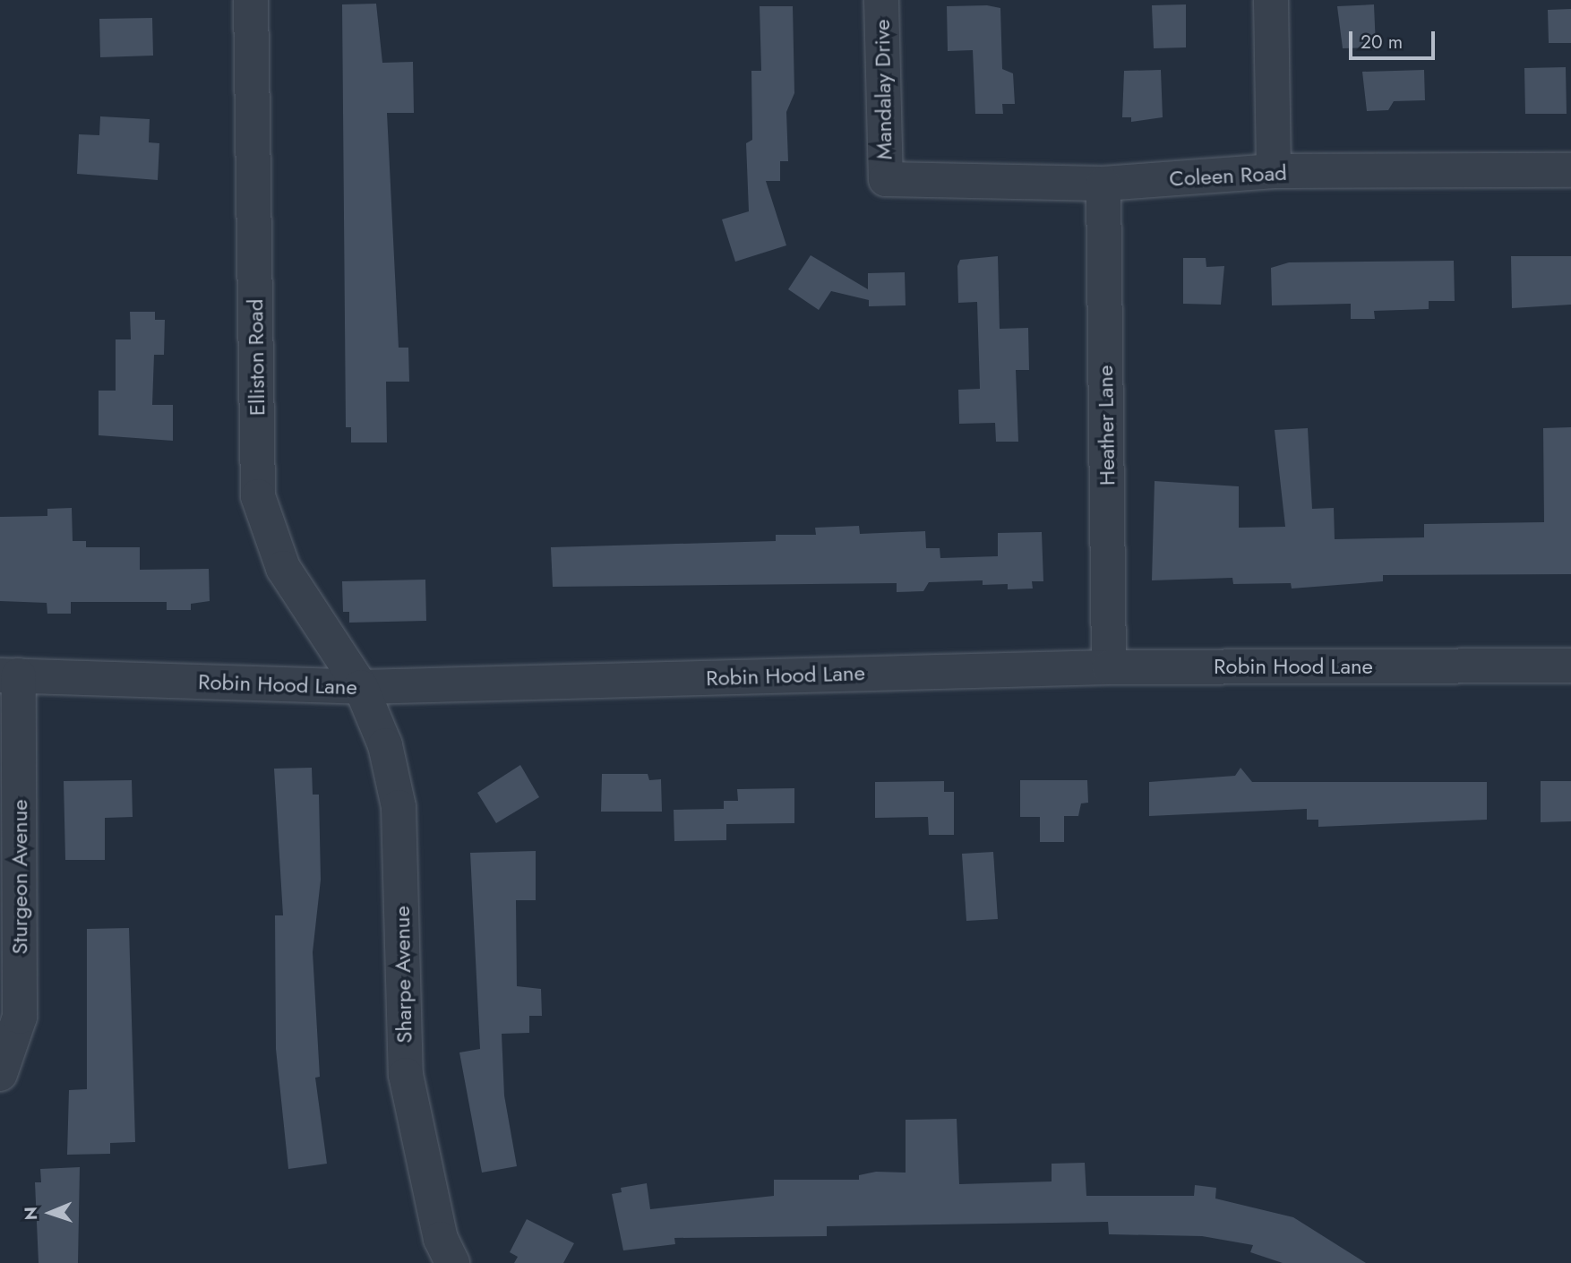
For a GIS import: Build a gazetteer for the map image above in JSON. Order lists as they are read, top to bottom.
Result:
{
  "streets": {
    "street": [
      "Mandalay Drive",
      "Coleen Road",
      "Elliston Road",
      "Heather Lane",
      "Robin Hood Lane",
      "Sturgeon Avenue",
      "Sharpe Avenue"
    ]
  },
  "crossings": [
    ["Mandalay Drive", "Coleen Road"],
    ["Coleen Road", "Heather Lane"],
    ["Elliston Road", "Robin Hood Lane"],
    ["Elliston Road", "Sharpe Avenue"],
    ["Heather Lane", "Robin Hood Lane"],
    ["Robin Hood Lane", "Sturgeon Avenue"],
    ["Robin Hood Lane", "Sharpe Avenue"]
  ],
  "scale_bar": "20 m",
  "north": "left"
}
